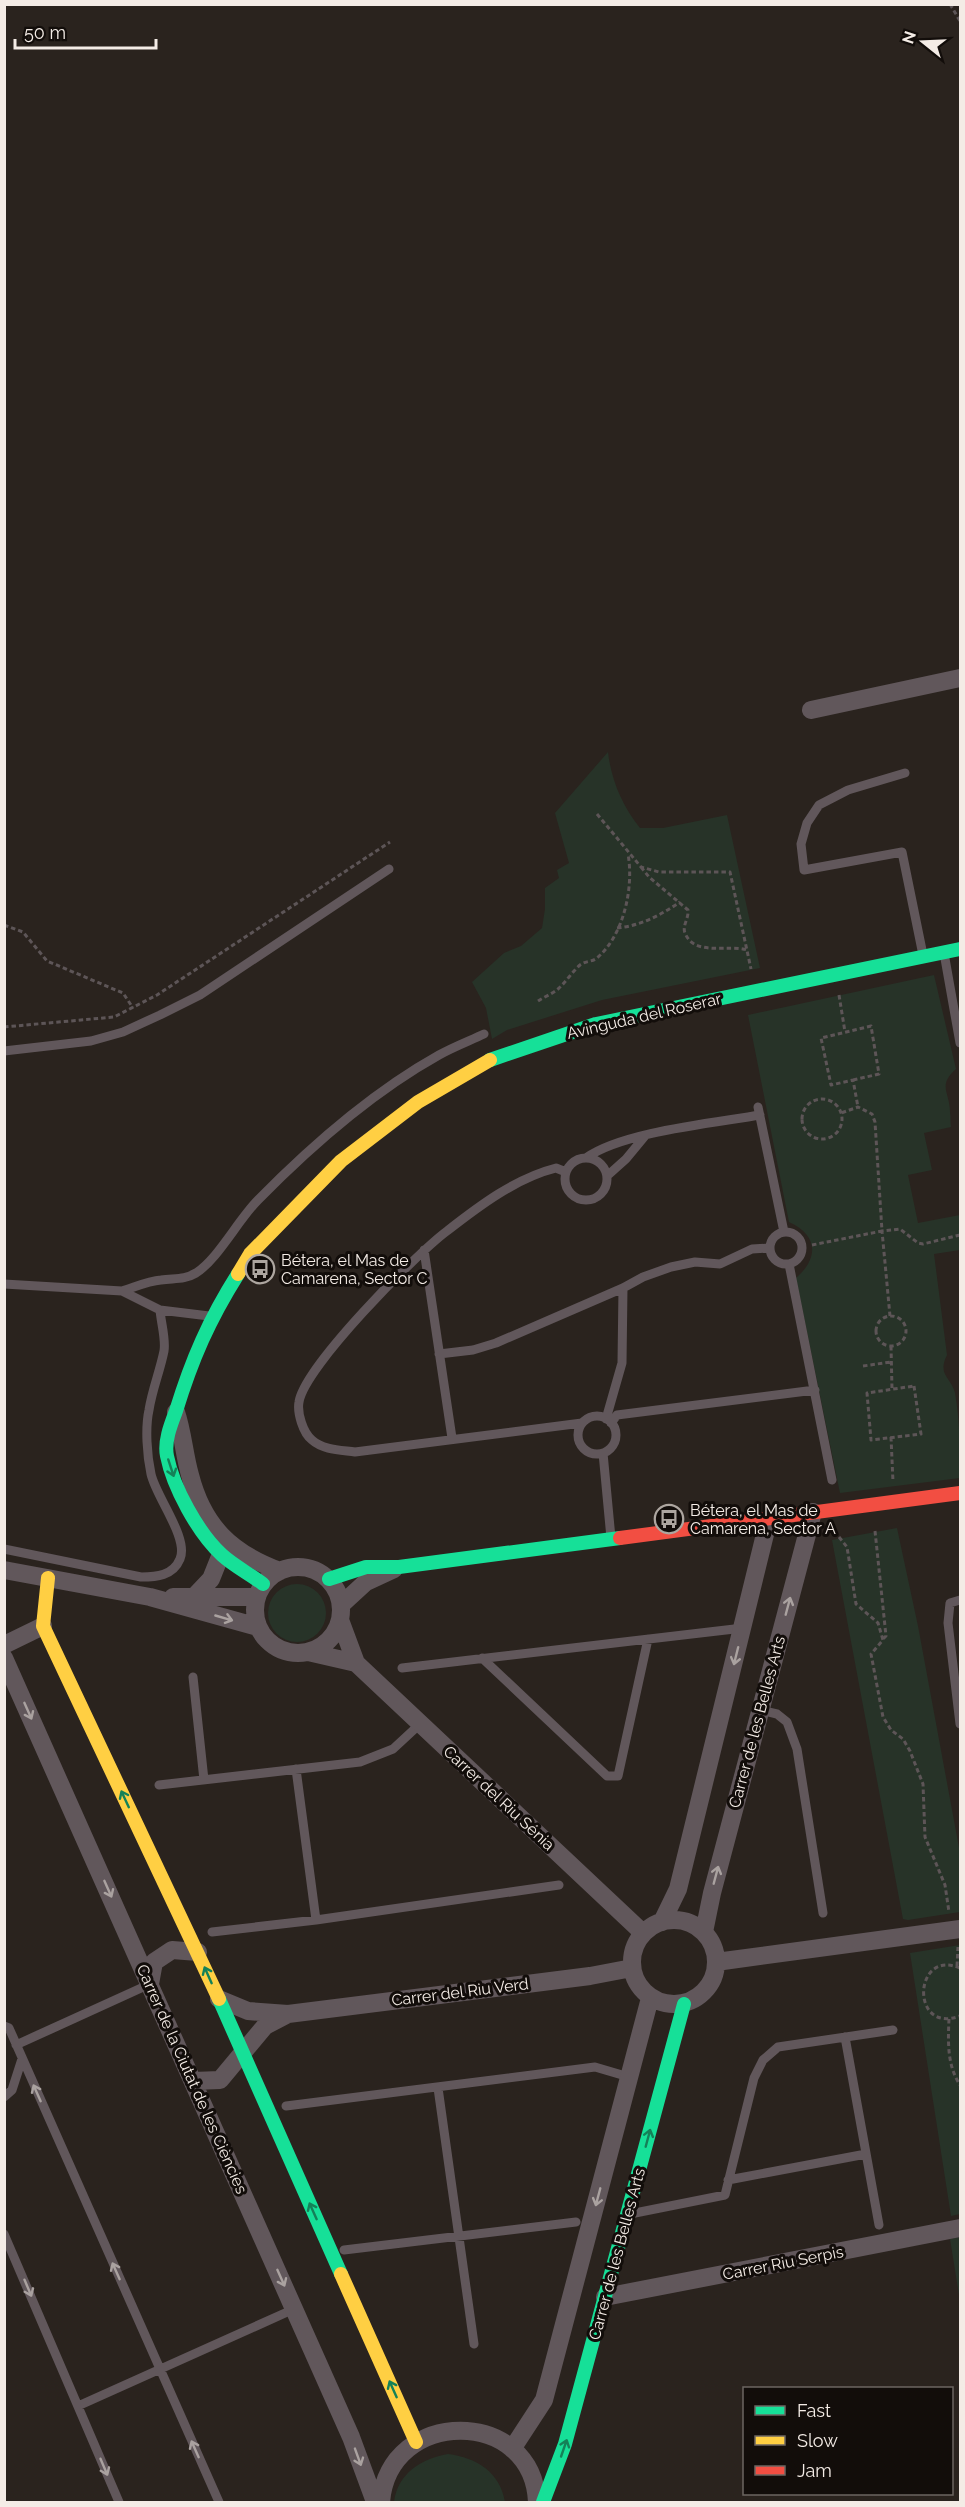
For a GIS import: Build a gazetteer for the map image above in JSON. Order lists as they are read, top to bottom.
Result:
{
  "streets": {
    "street": [
      "Avinguda del Roserar",
      "Carrer de les Belles Arts",
      "Carrer del Riu Sénia",
      "Carrer del Riu Verd",
      "Carrer de la Ciutat de les Ciències",
      "Carrer Riu Serpis"
    ]
  },
  "crossings": [
    ["Avinguda del Roserar", "Carrer del Riu Sénia"],
    ["Carrer de les Belles Arts", "Carrer del Riu Sénia"],
    ["Carrer de les Belles Arts", "Carrer del Riu Verd"],
    ["Carrer de les Belles Arts", "Carrer Riu Serpis"],
    ["Carrer del Riu Sénia", "Carrer del Riu Verd"],
    ["Carrer del Riu Verd", "Carrer de la Ciutat de les Ciències"]
  ],
  "places": {
    "bus stop": ["Bétera, el Mas de Camarena, Sector C", "Bétera, el Mas de Camarena, Sector A"]
  },
  "legend": ["Fast", "Slow", "Jam"],
  "scale_bar": "50 m",
  "north": "left"
}
